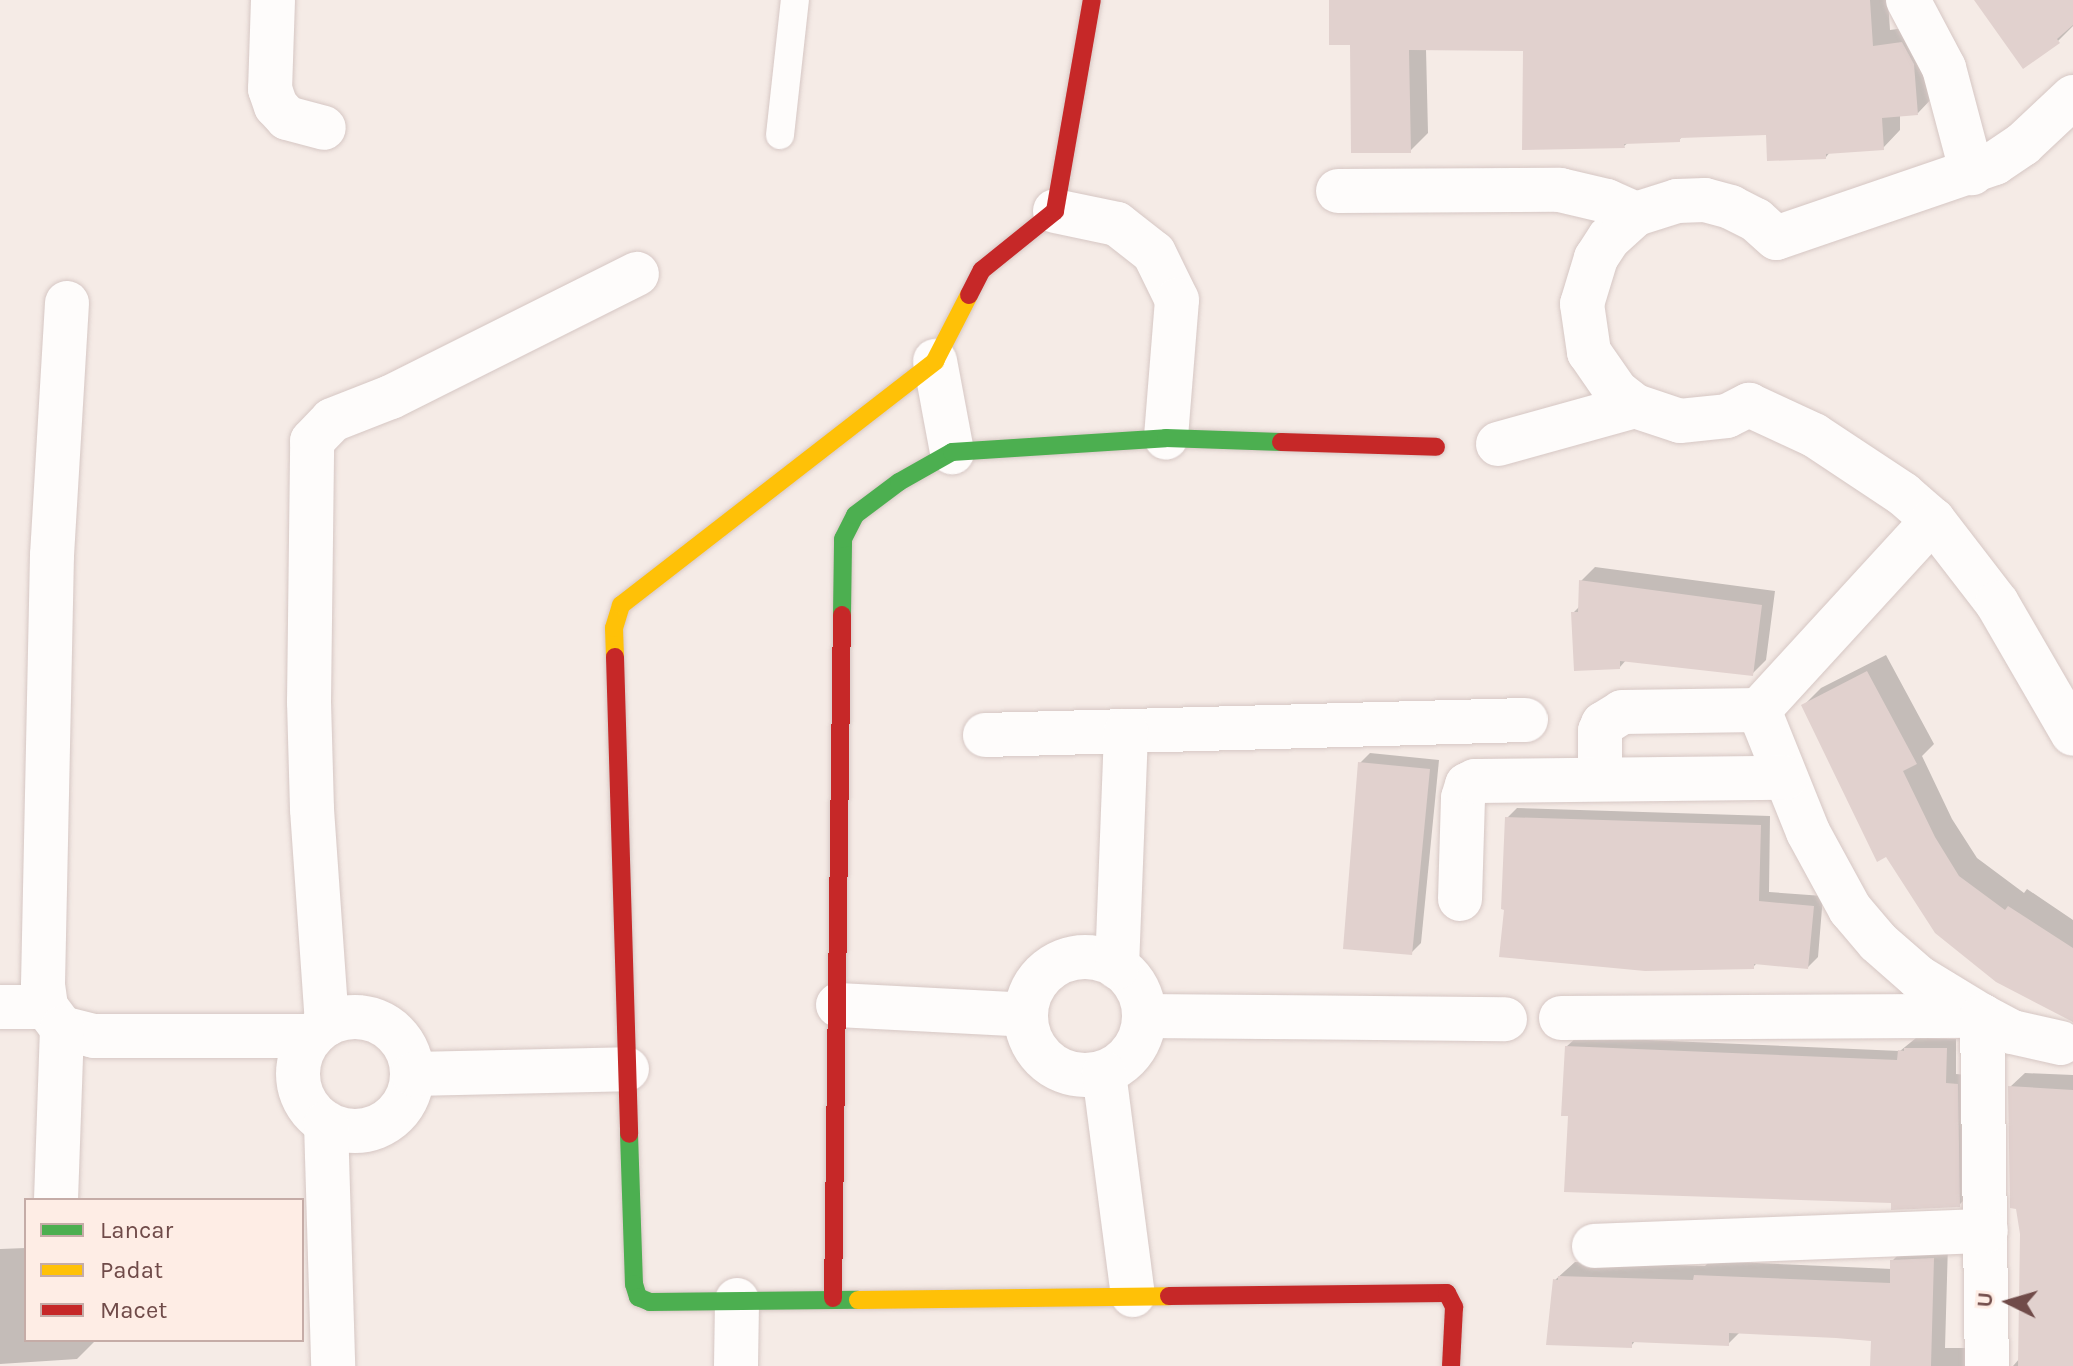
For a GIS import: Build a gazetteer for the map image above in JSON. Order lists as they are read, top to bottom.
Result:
{
  "legend": ["Lancar", "Padat", "Macet"],
  "north": "left"
}
